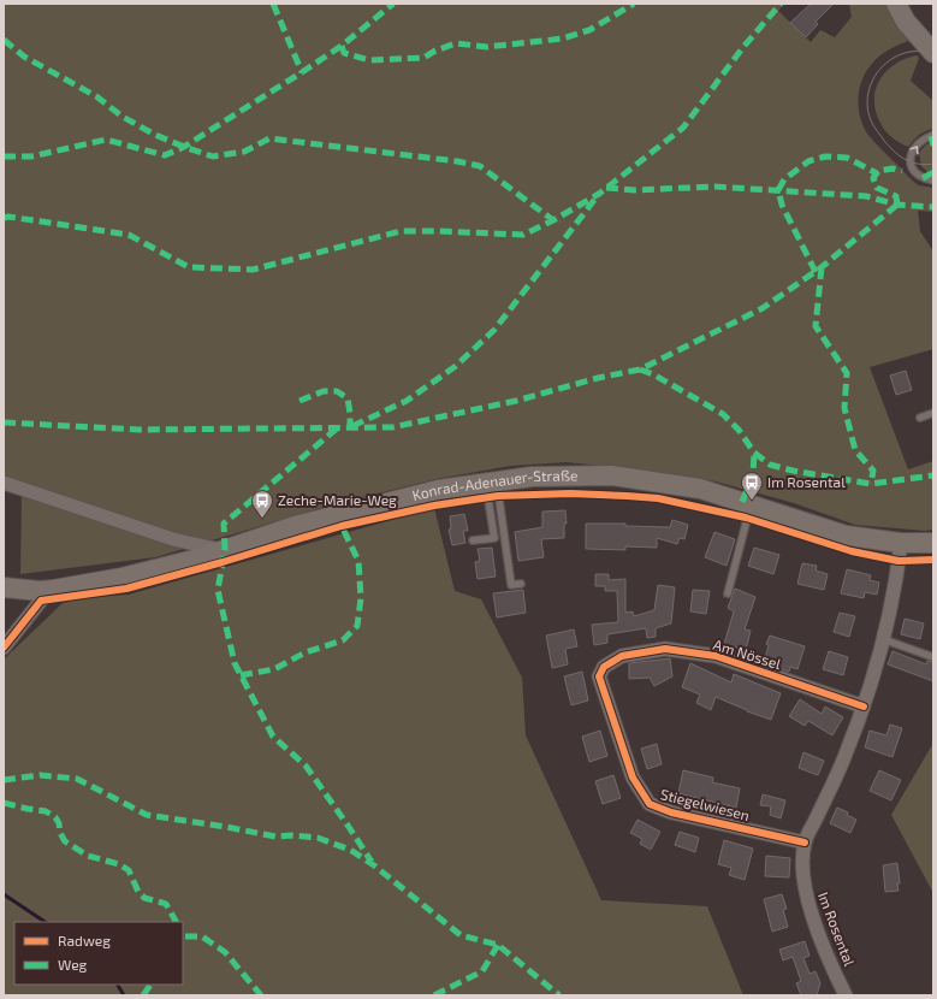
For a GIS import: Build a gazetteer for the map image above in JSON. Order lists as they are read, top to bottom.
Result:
{
  "streets": {
    "main road": ["Konrad-Adenauer-Straße"],
    "street": ["Am Nössel", "Stiegelwiesen", "Im Rosental"]
  },
  "crossings": [
    ["Konrad-Adenauer-Straße", "Im Rosental"],
    ["Am Nössel", "Stiegelwiesen"],
    ["Am Nössel", "Im Rosental"],
    ["Stiegelwiesen", "Im Rosental"]
  ],
  "places": {
    "bus stop": ["Im Rosental", "Zeche-Marie-Weg"]
  },
  "legend": ["Radweg", "Weg"]
}
